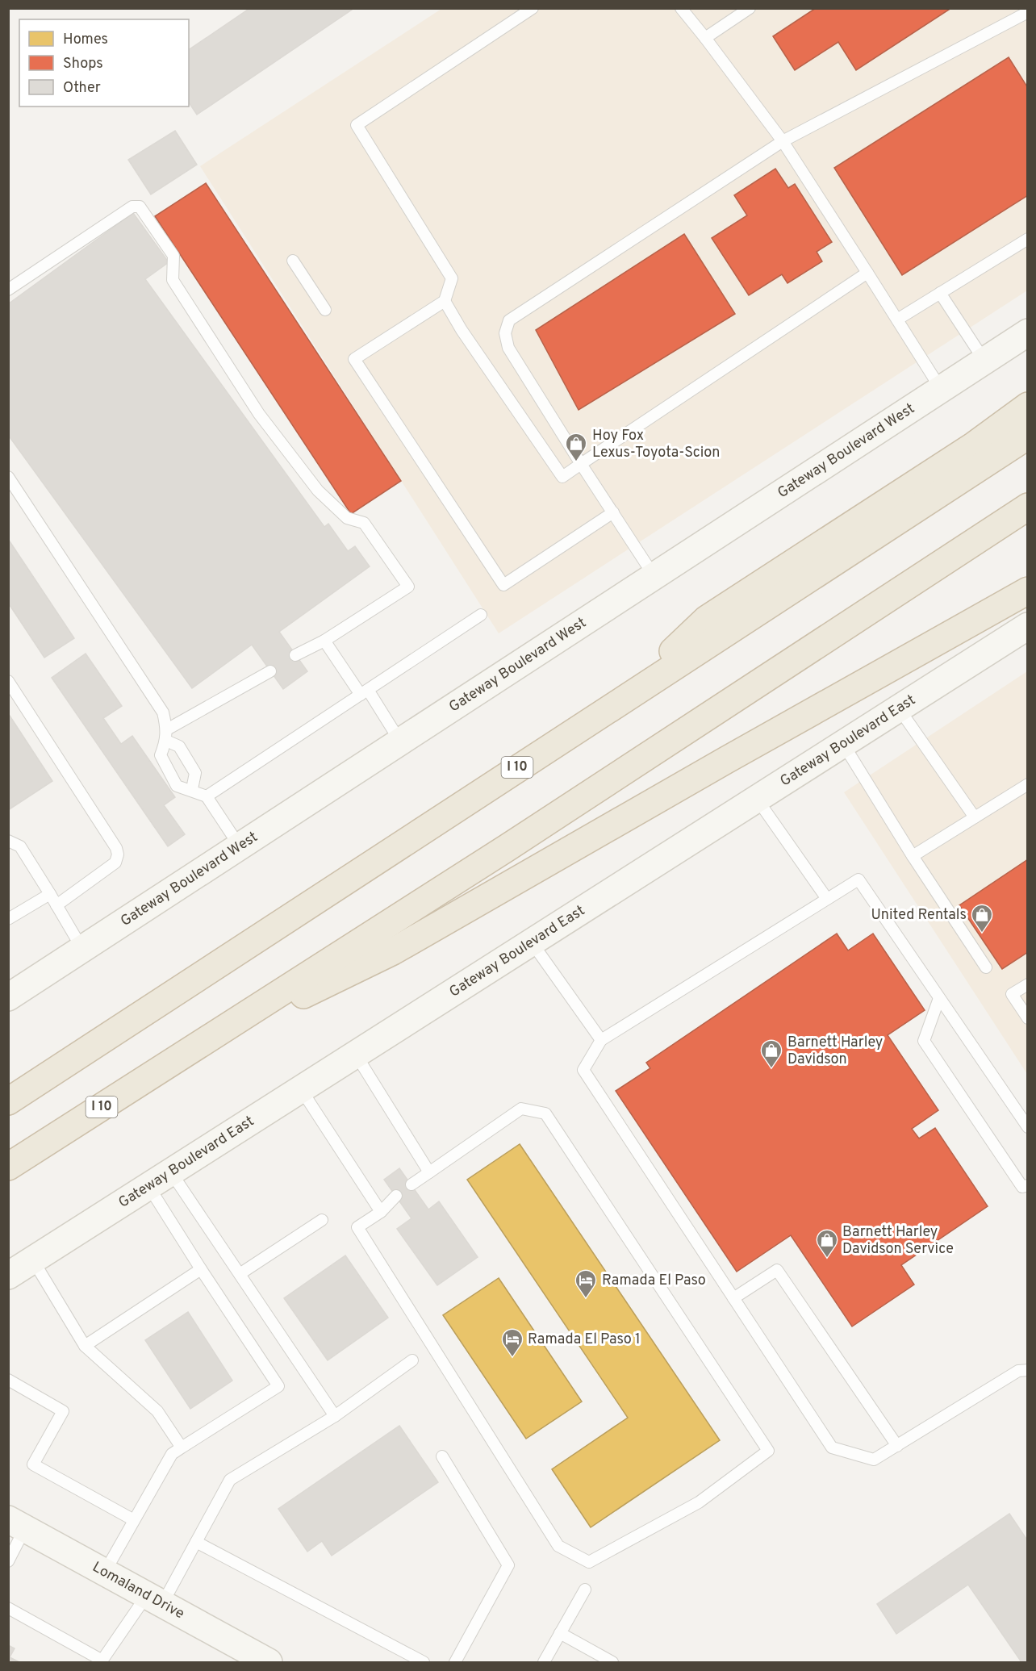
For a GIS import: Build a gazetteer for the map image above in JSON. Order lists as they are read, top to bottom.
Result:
{
  "streets": {
    "highway": ["I 10"],
    "main road": ["Gateway Boulevard West", "Gateway Boulevard East", "Lomaland Drive"]
  },
  "places": {
    "shop": [
      "Hoy Fox Lexus-Toyota-Scion",
      "United Rentals",
      "Barnett Harley Davidson",
      "Barnett Harley Davidson Service"
    ],
    "hotel": ["Ramada El Paso", "Ramada El Paso 1"]
  },
  "legend": ["Homes", "Shops", "Other"]
}
